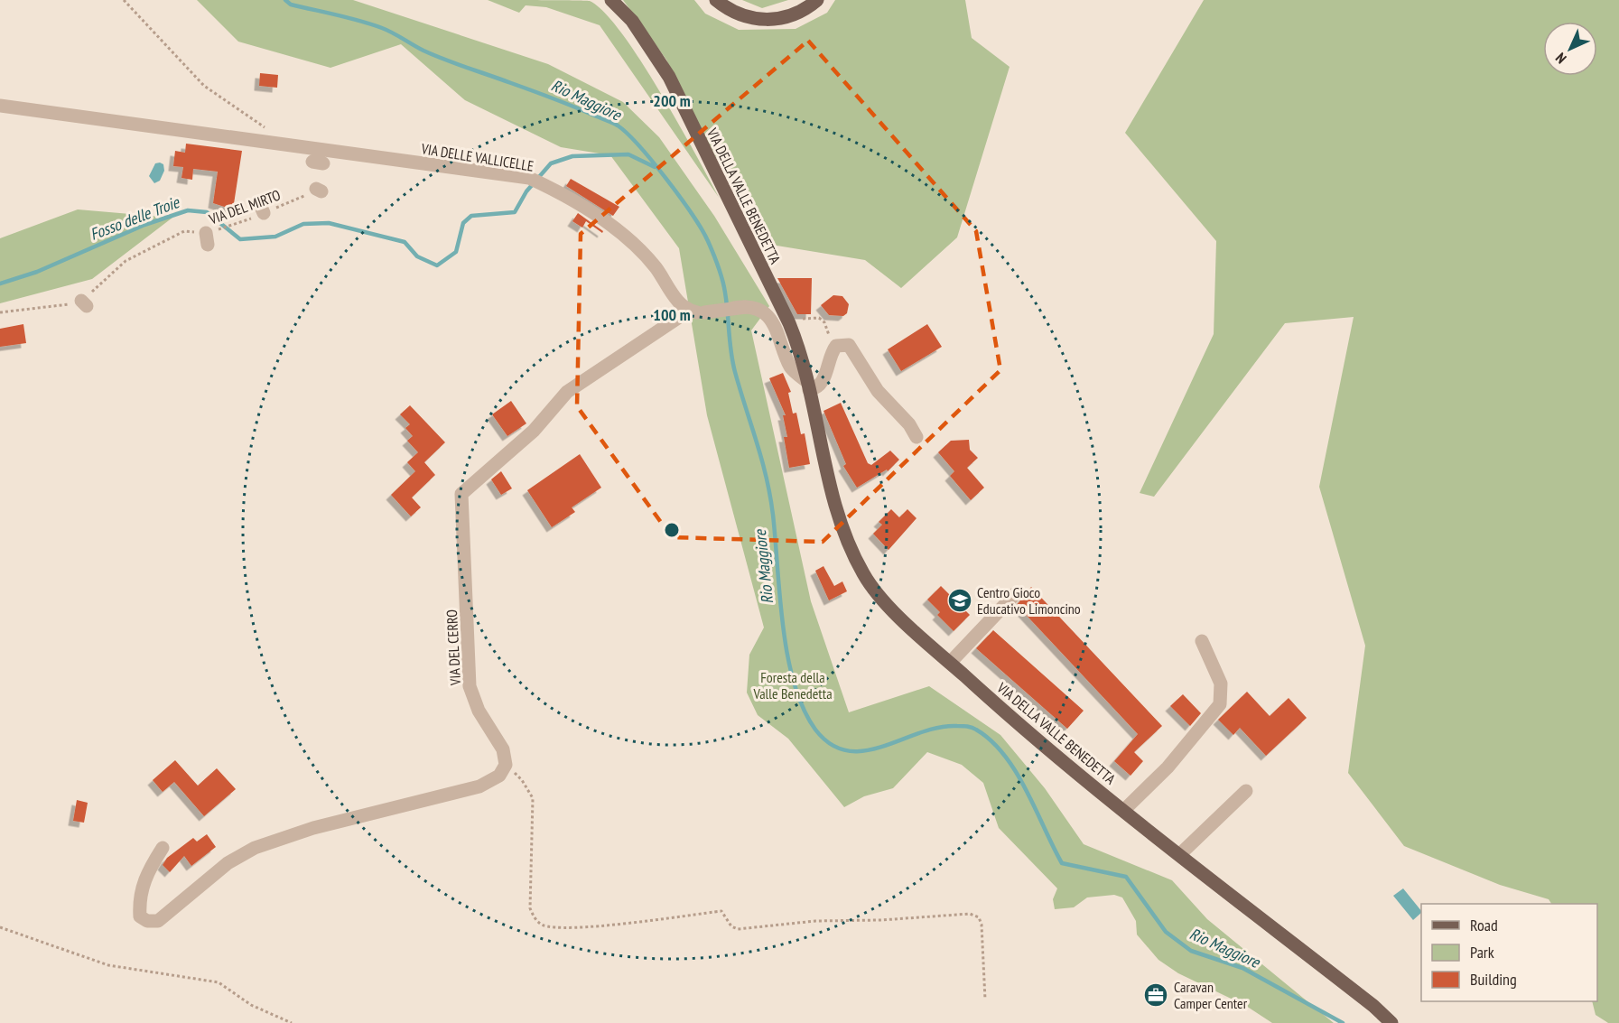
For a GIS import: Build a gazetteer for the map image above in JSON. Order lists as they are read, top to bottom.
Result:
{
  "streets": {
    "main road": ["VIA DELLA VALLE BENEDETTA"],
    "street": ["VIA DELLE VALLICELLE", "VIA DEL CERRO"],
    "path": ["VIA DEL MIRTO"]
  },
  "crossings": [
    ["VIA DELLE VALLICELLE", "VIA DEL CERRO"]
  ],
  "water": ["Rio Maggiore", "Fosso delle Troie"],
  "parks": ["Foresta della Valle Benedetta"],
  "places": {
    "school or university": ["Centro Gioco Educativo Limoncino"],
    "office": ["Caravan Camper Center"]
  },
  "legend": ["Road", "Park", "Building"],
  "north": "bottom left",
  "rings": ["200 m", "100 m"]
}
